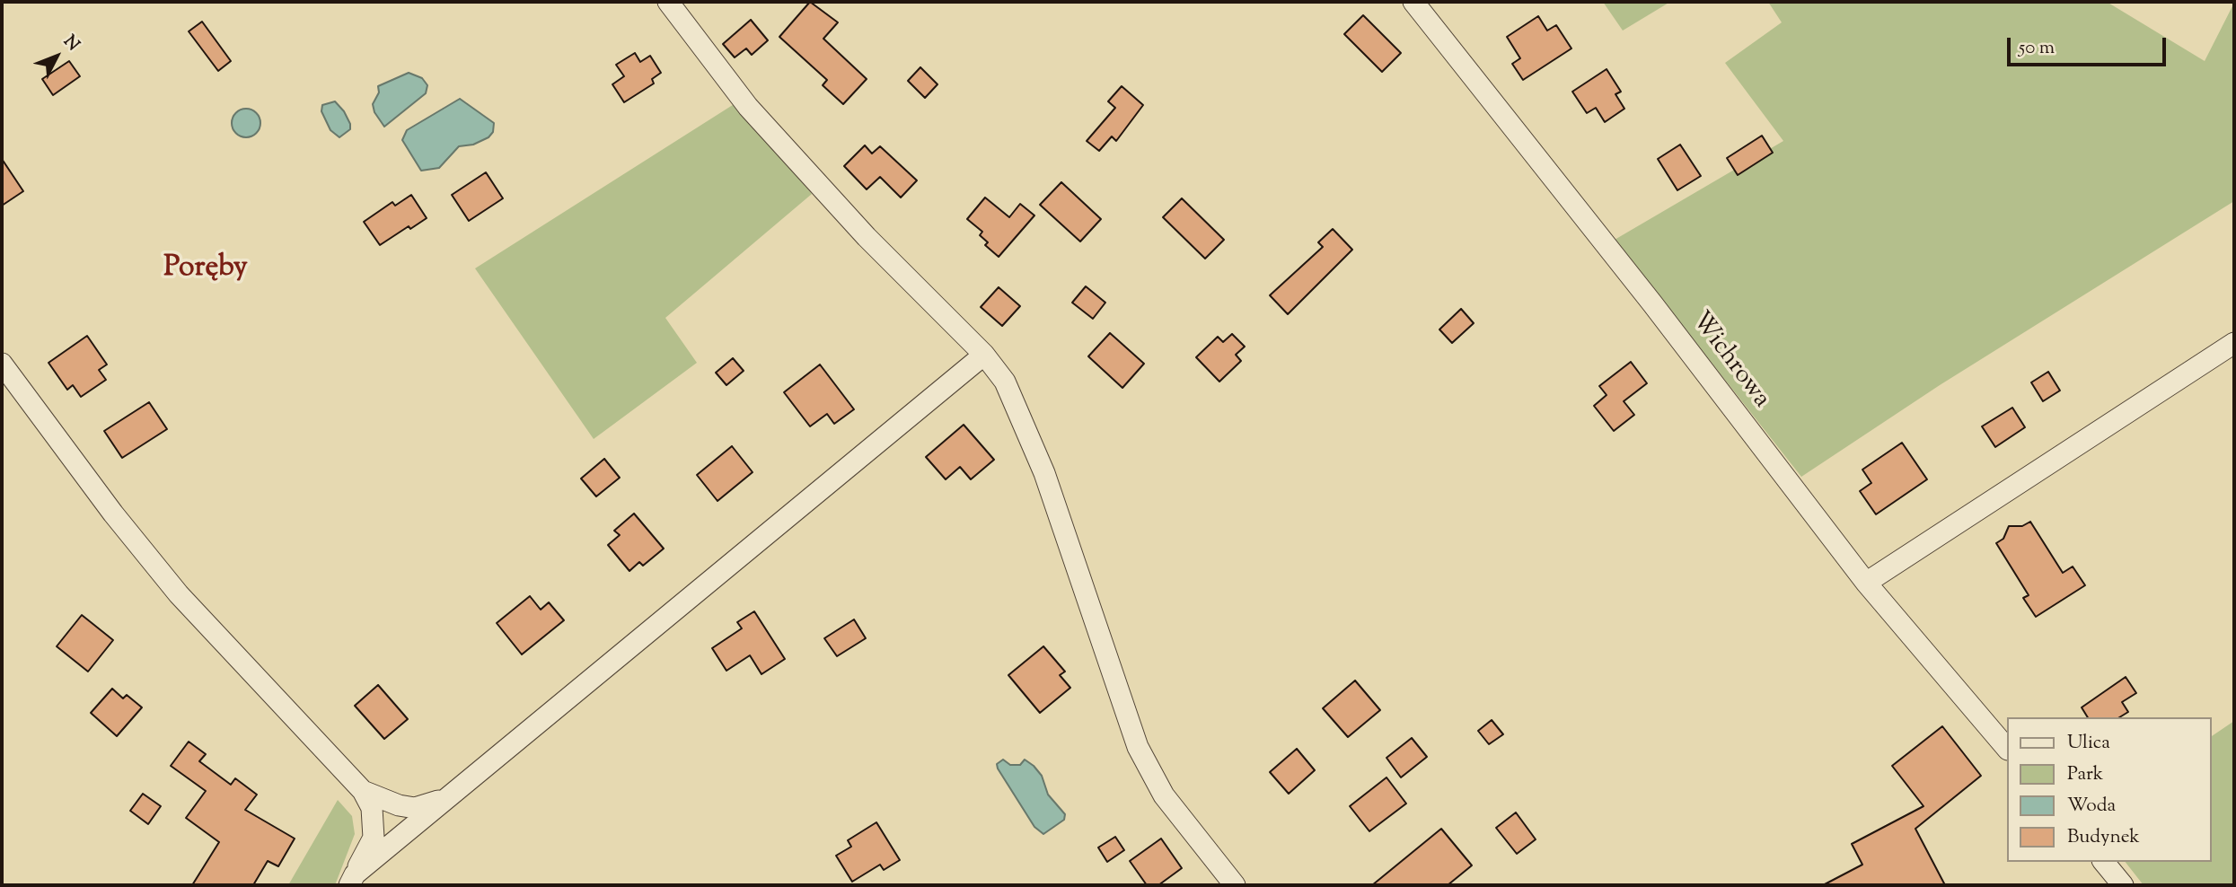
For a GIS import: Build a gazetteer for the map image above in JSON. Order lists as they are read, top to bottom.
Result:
{
  "streets": {
    "street": ["Wichrowa"]
  },
  "districts": ["Poręby"],
  "legend": [
    "Ulica",
    "Park",
    "Woda",
    "Budynek"
  ],
  "scale_bar": "50 m",
  "north": "top right"
}
